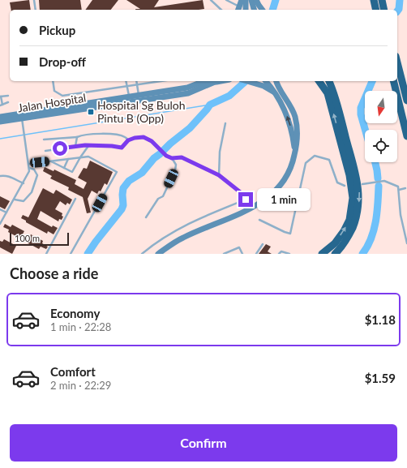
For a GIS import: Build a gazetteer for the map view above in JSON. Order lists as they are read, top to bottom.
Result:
{
  "streets": {
    "main road": ["Jalan Hospital"]
  },
  "places": {
    "transit": ["Hospital Sg Buloh Pintu B (Opp)"]
  },
  "scale_bar": "100 m",
  "north": "bottom",
  "page": {
    "banner": ["Pickup", "Drop-off"],
    "bubble": "1 min",
    "scale": "100 m",
    "heading": "Choose a ride",
    "list": [
      {
        "name": "Economy",
        "note": "1 min · 22:28",
        "value": "$1.18"
      },
      {
        "name": "Comfort",
        "note": "2 min · 22:29",
        "value": "$1.59"
      }
    ],
    "buttons": "Confirm"
  }
}
